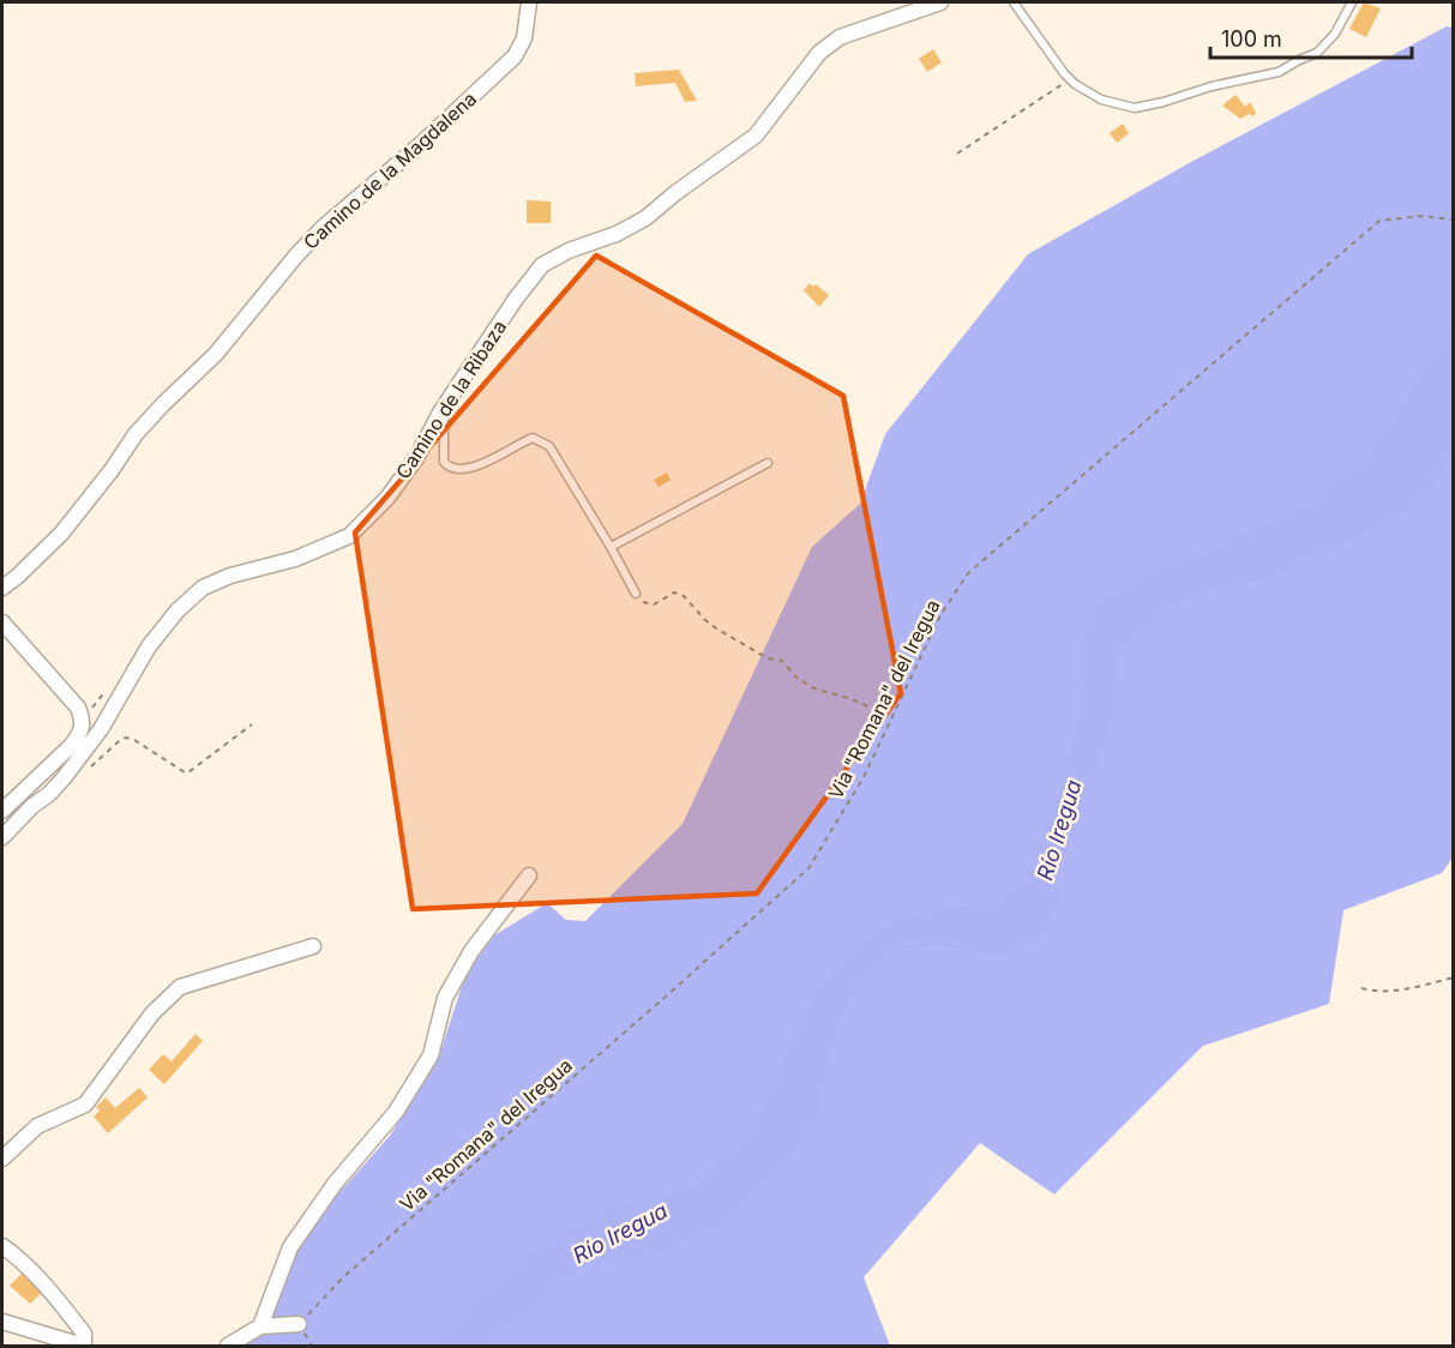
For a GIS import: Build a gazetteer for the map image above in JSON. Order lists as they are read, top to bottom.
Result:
{
  "streets": {
    "street": ["Camino de la Magdalena", "Camino de la Ribaza"],
    "path": ["Via \"Romana\" del Iregua"]
  },
  "water": ["Río Iregua"],
  "scale_bar": "100 m"
}
